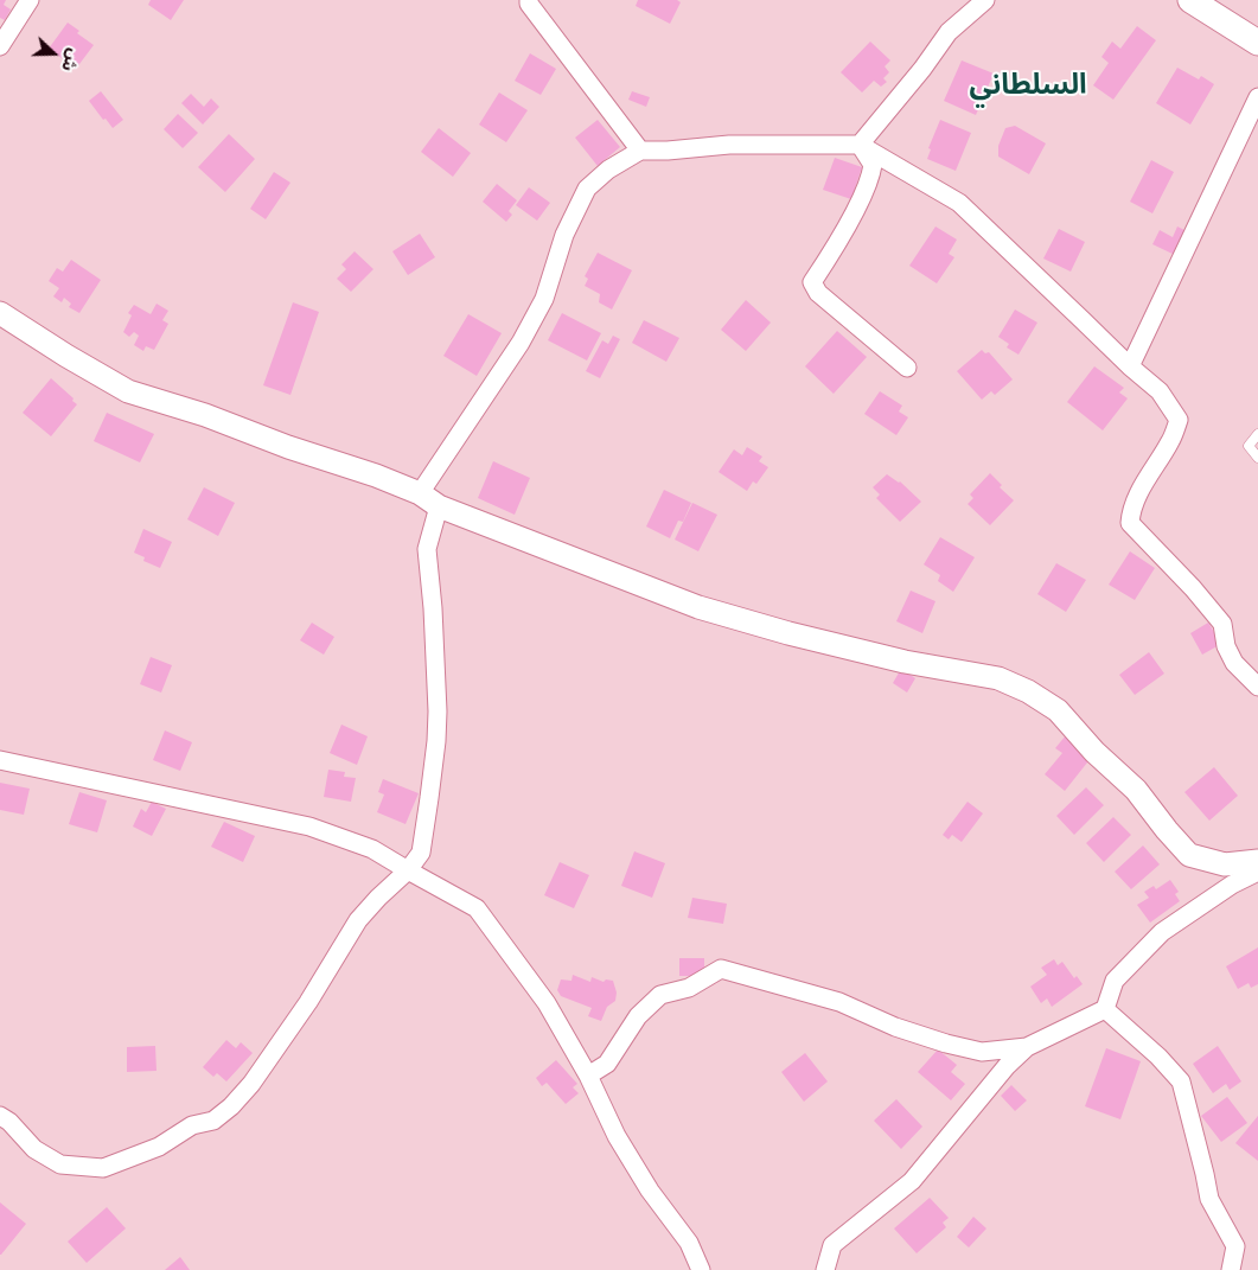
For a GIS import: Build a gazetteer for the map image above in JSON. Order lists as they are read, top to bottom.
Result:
{
  "districts": ["السلطاني"],
  "north": "right"
}
